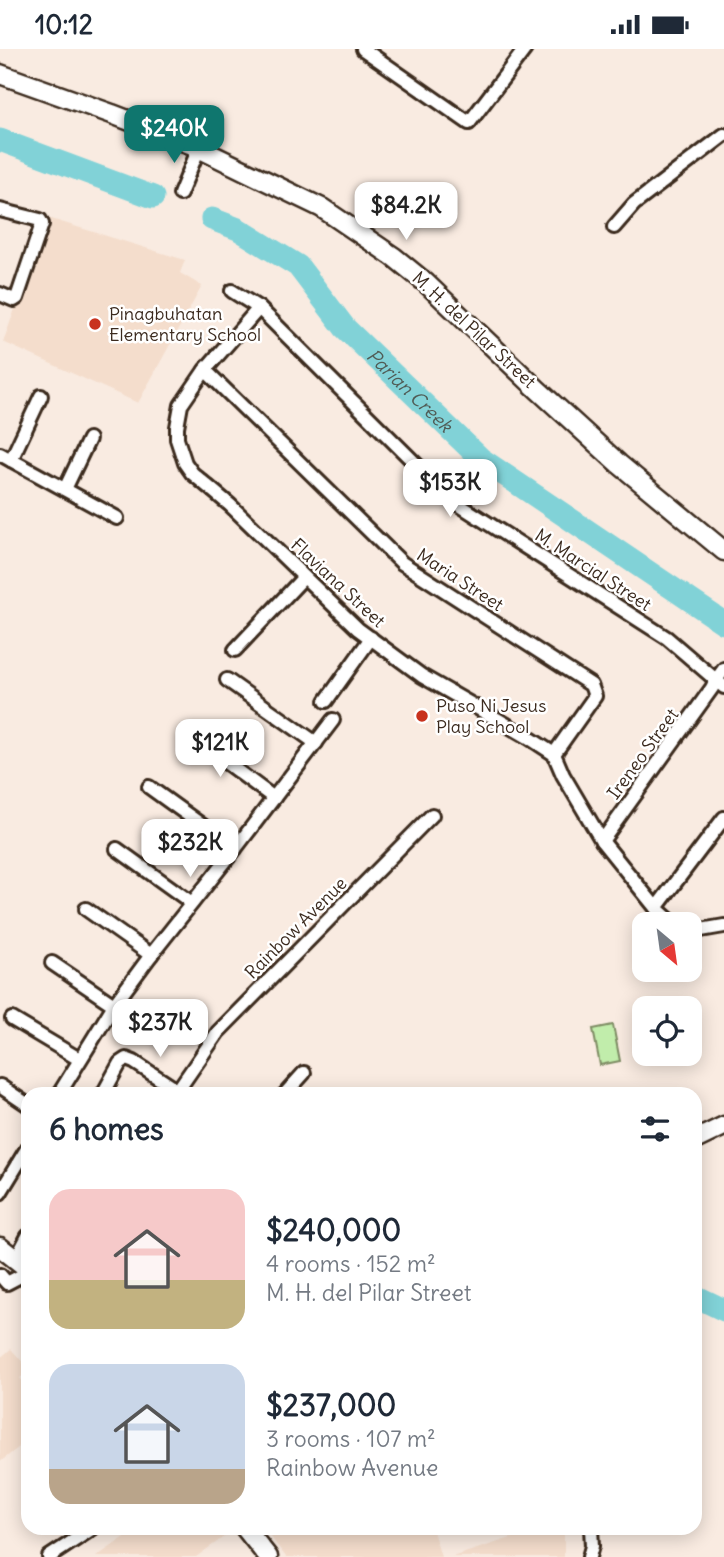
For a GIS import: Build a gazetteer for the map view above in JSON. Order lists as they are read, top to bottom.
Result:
{
  "streets": {
    "street": [
      "M. H. del Pilar Street",
      "M. Marcial Street",
      "Maria Street",
      "Flaviana Street",
      "Ireneo Street",
      "Rainbow Avenue"
    ]
  },
  "crossings": [
    ["M. Marcial Street", "Flaviana Street"],
    ["M. Marcial Street", "Ireneo Street"],
    ["Maria Street", "Flaviana Street"]
  ],
  "water": ["Parian Creek"],
  "places": ["Pinagbuhatan Elementary School", "Puso Ni Jesus Play School"],
  "north": "bottom right",
  "page": {
    "status": "10:12",
    "price": [
      "$240K",
      "$84.2K",
      "$153K",
      "$121K",
      "$232K",
      "$237K"
    ],
    "heading": "6 homes",
    "list": [
      {
        "name": "$240,000",
        "note": "4 rooms · 152 m² · M. H. del Pilar Street"
      },
      {
        "name": "$237,000",
        "note": "3 rooms · 107 m² · Rainbow Avenue"
      }
    ]
  }
}
